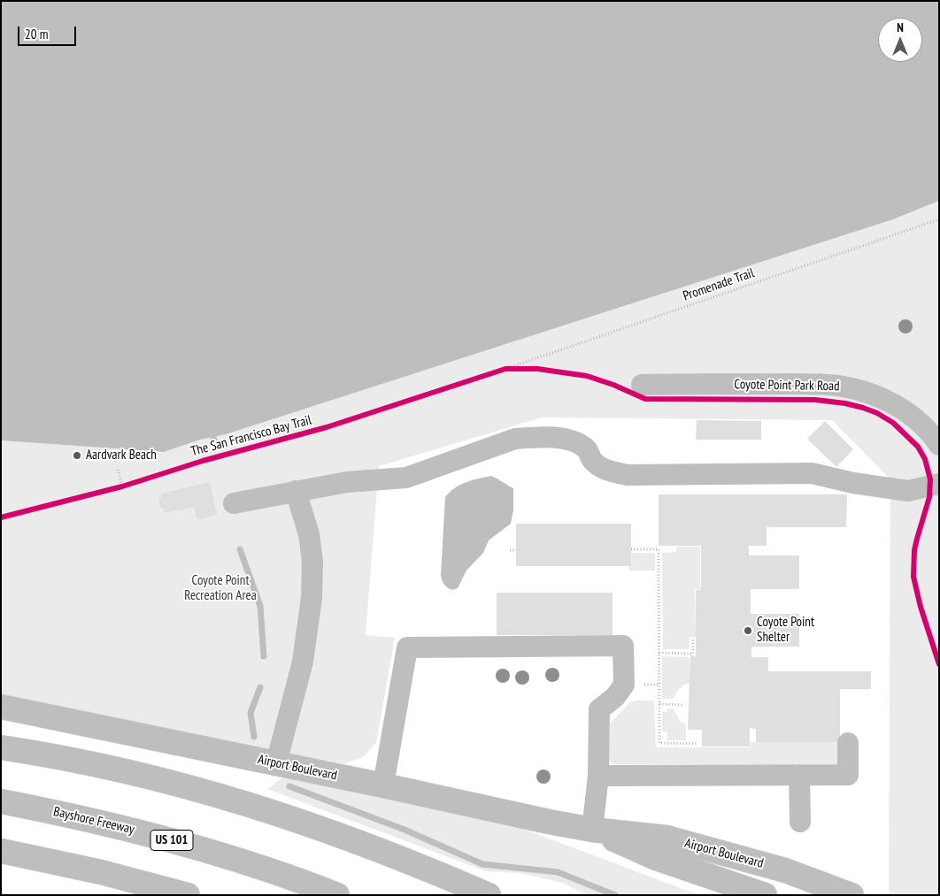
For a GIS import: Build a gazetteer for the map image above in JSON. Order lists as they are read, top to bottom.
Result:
{
  "streets": {
    "main road": ["Airport Boulevard", "Bayshore Freeway", "US 101"],
    "lane": ["Coyote Point Park Road"],
    "path": ["Promenade Trail"],
    "cycle path": ["The San Francisco Bay Trail"]
  },
  "parks": ["Coyote Point Recreation Area"],
  "places": ["Aardvark Beach", "Coyote Point Shelter"],
  "scale_bar": "20 m",
  "north": "top"
}
